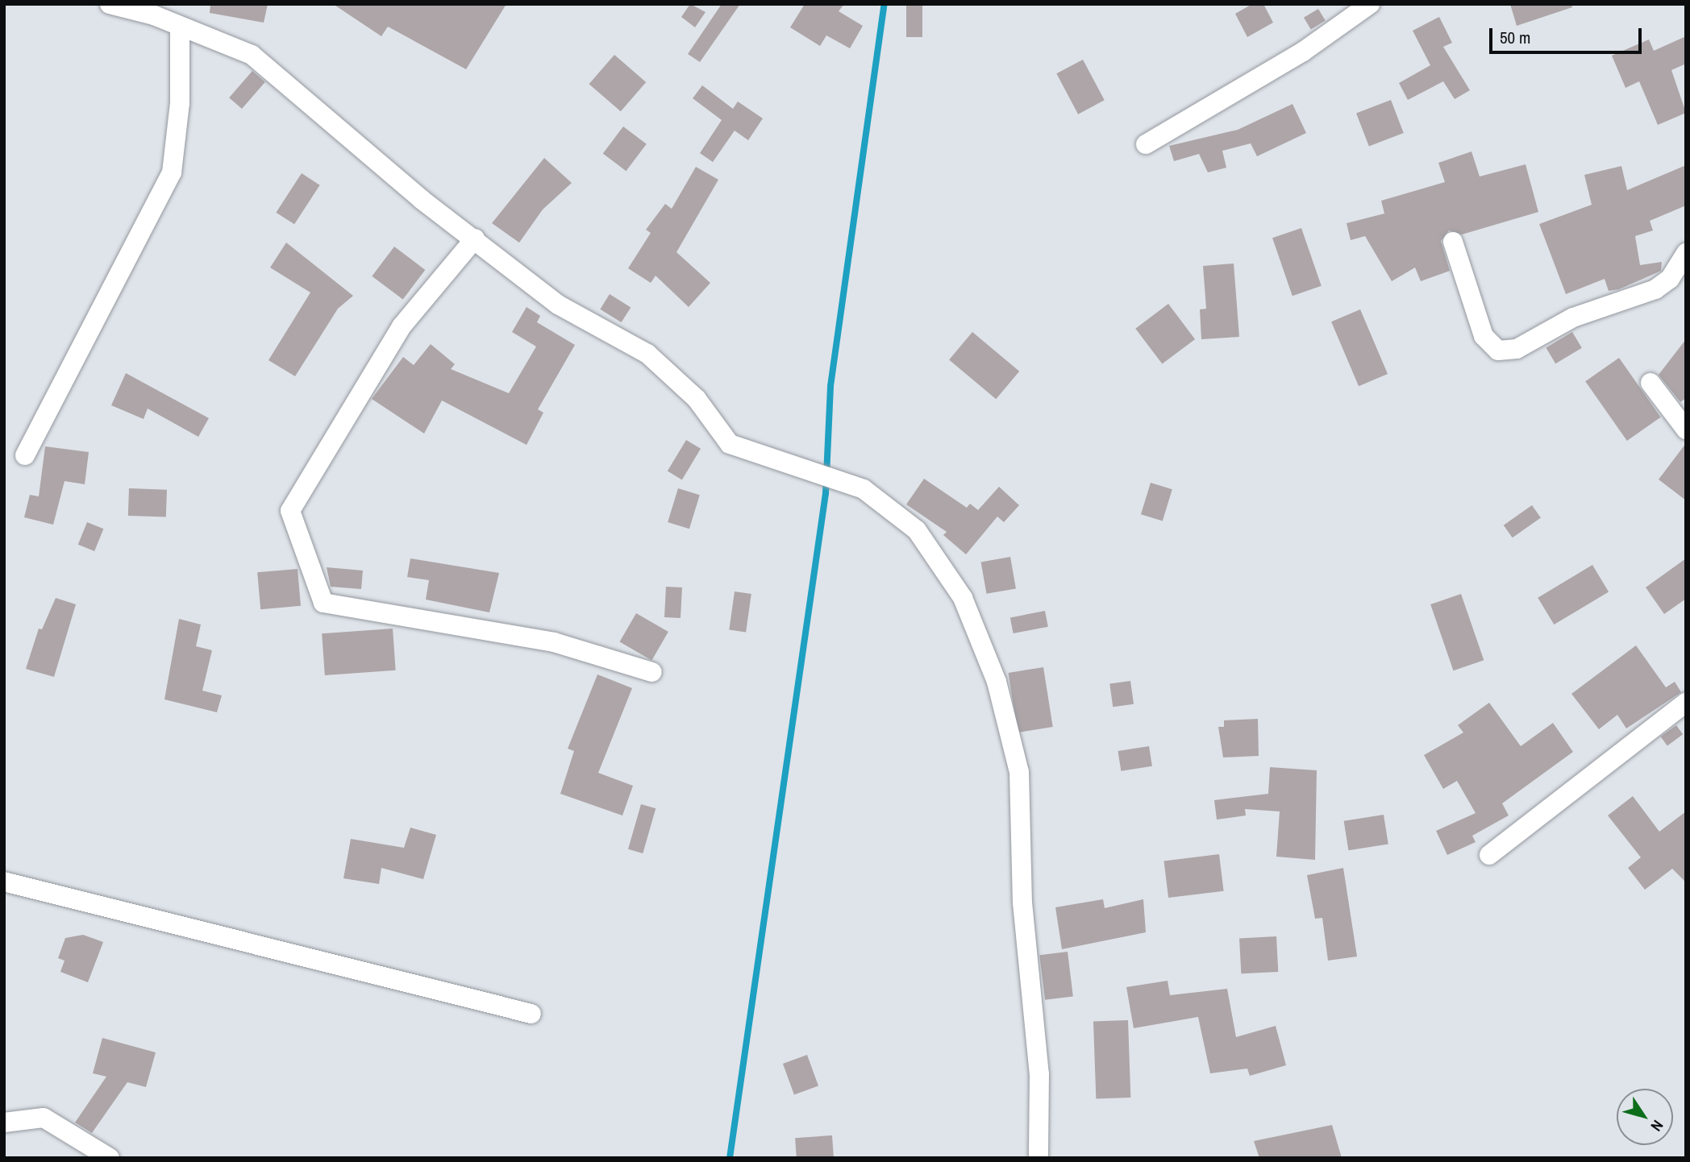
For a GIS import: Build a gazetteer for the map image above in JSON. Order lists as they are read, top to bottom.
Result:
{
  "scale_bar": "50 m",
  "north": "bottom right"
}
